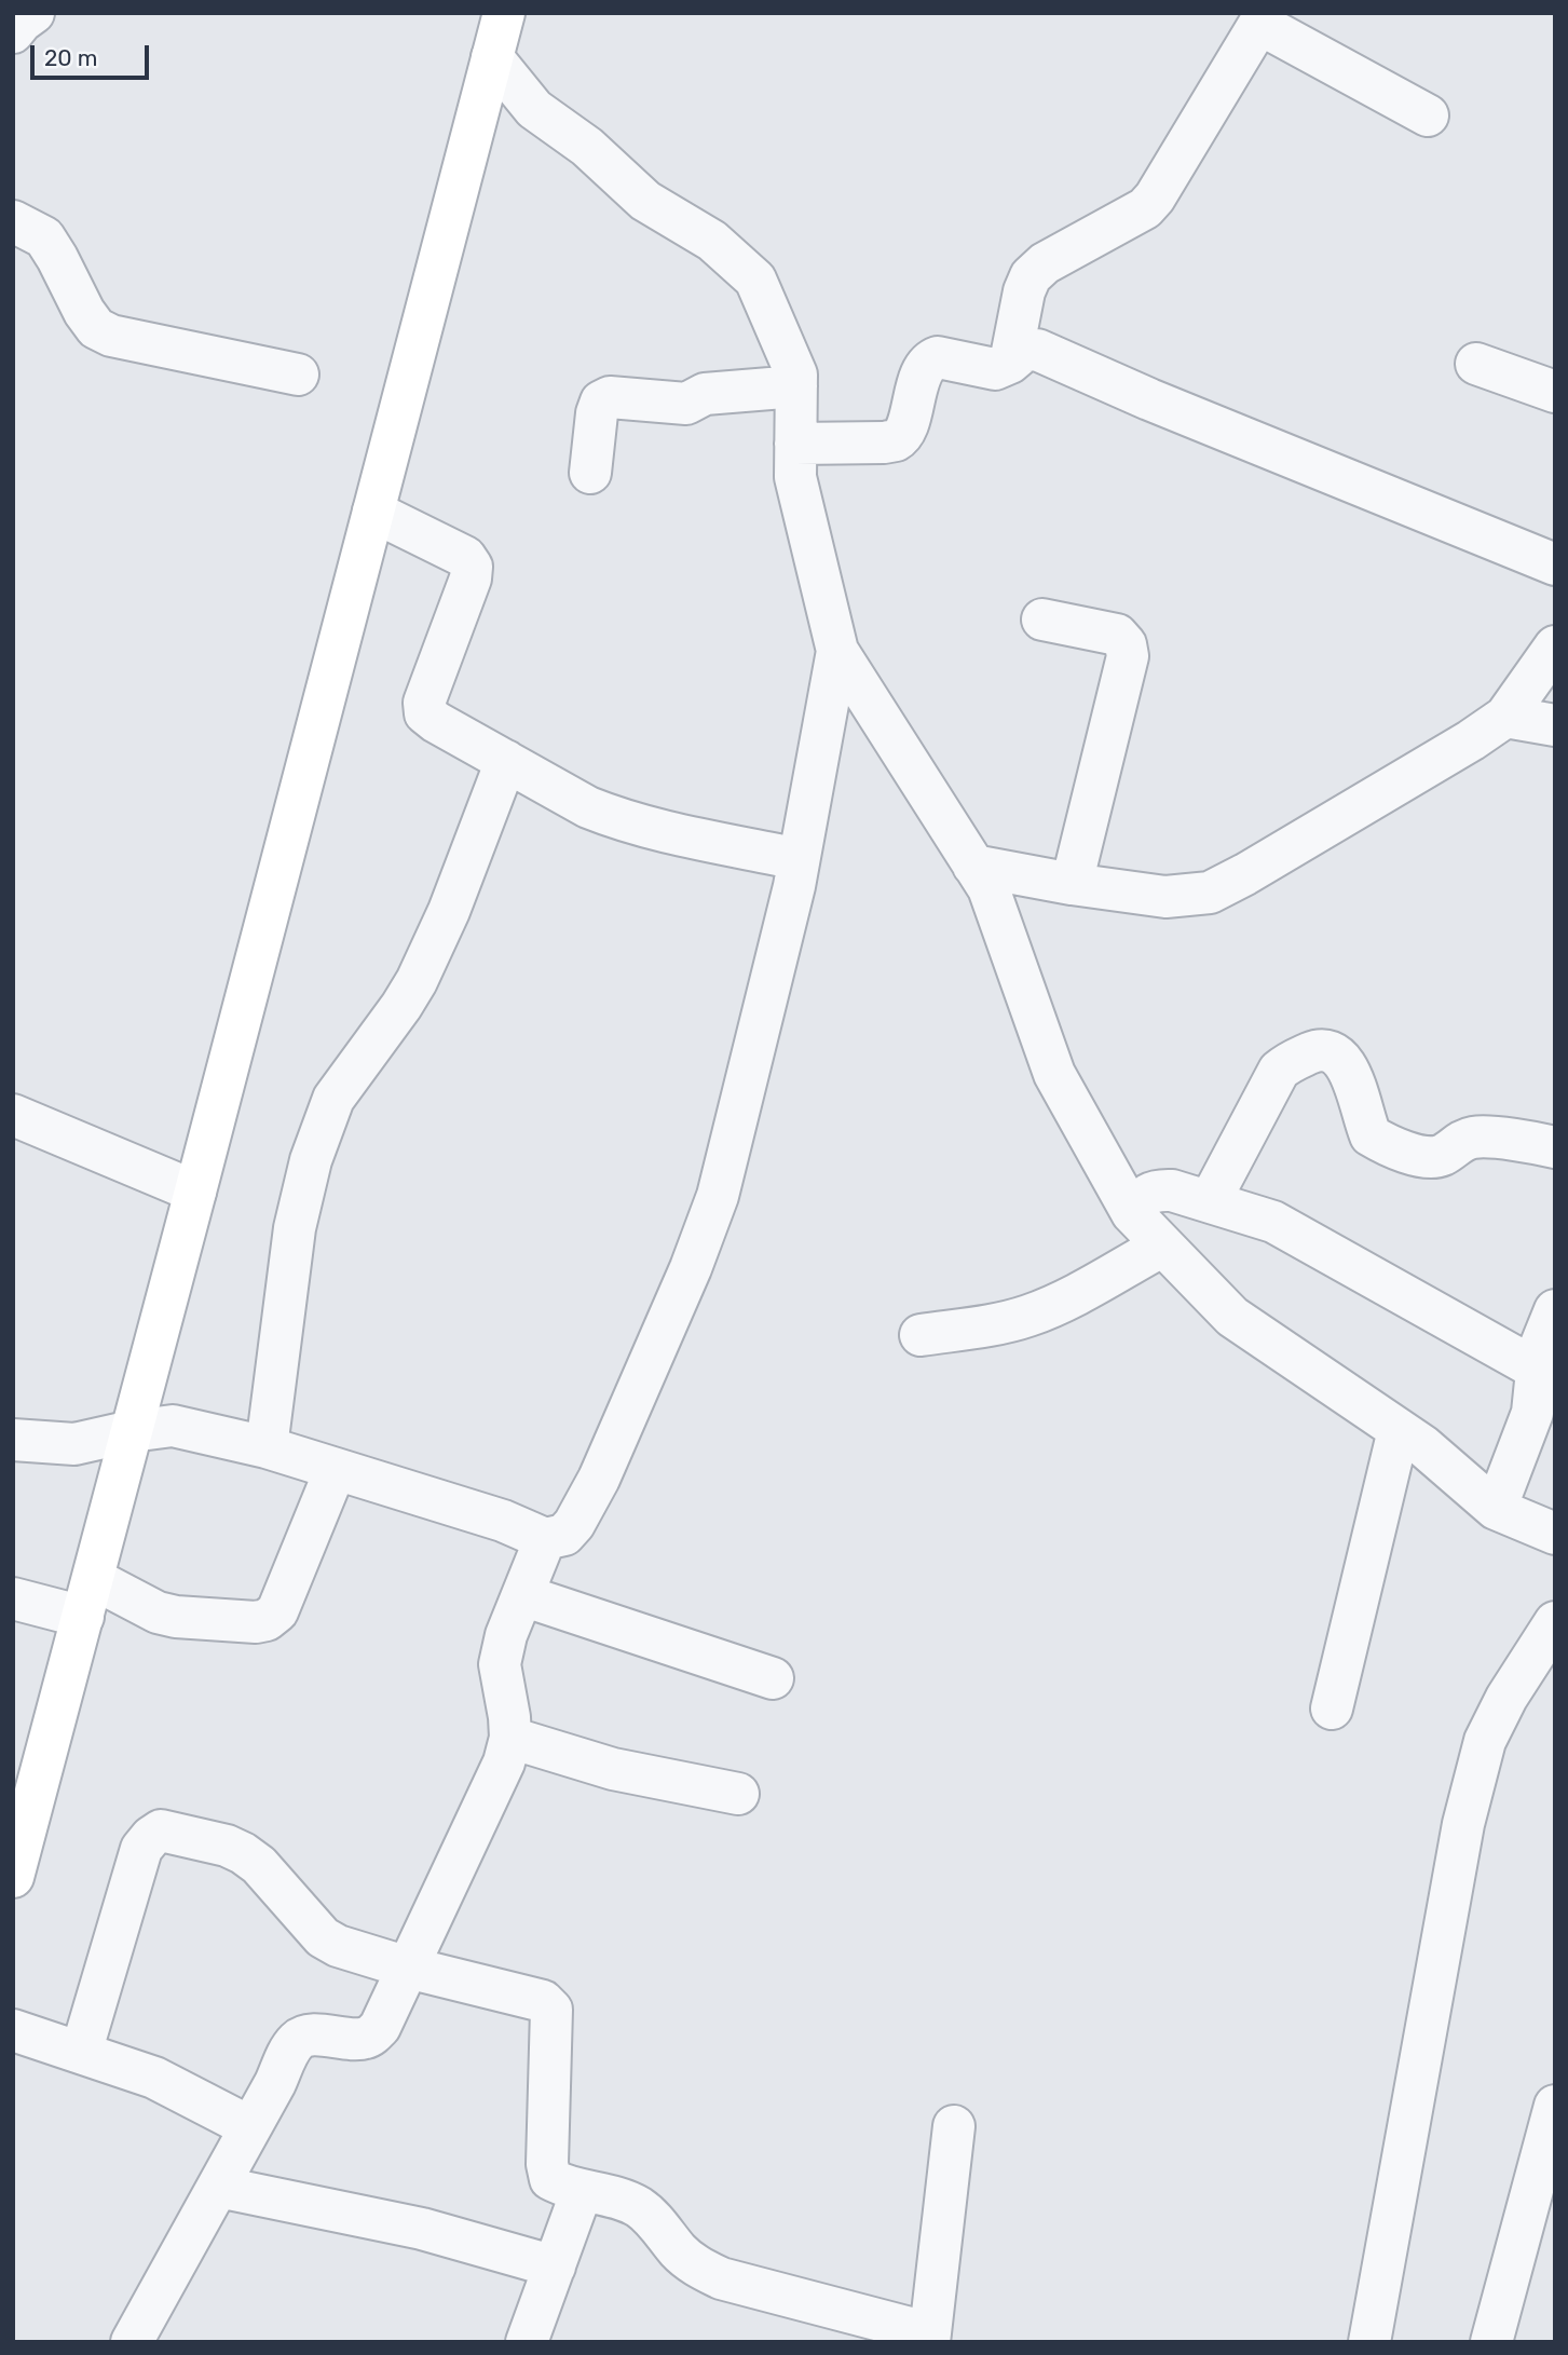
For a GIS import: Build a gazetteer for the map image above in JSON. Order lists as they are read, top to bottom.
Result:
{
  "scale_bar": "20 m"
}
